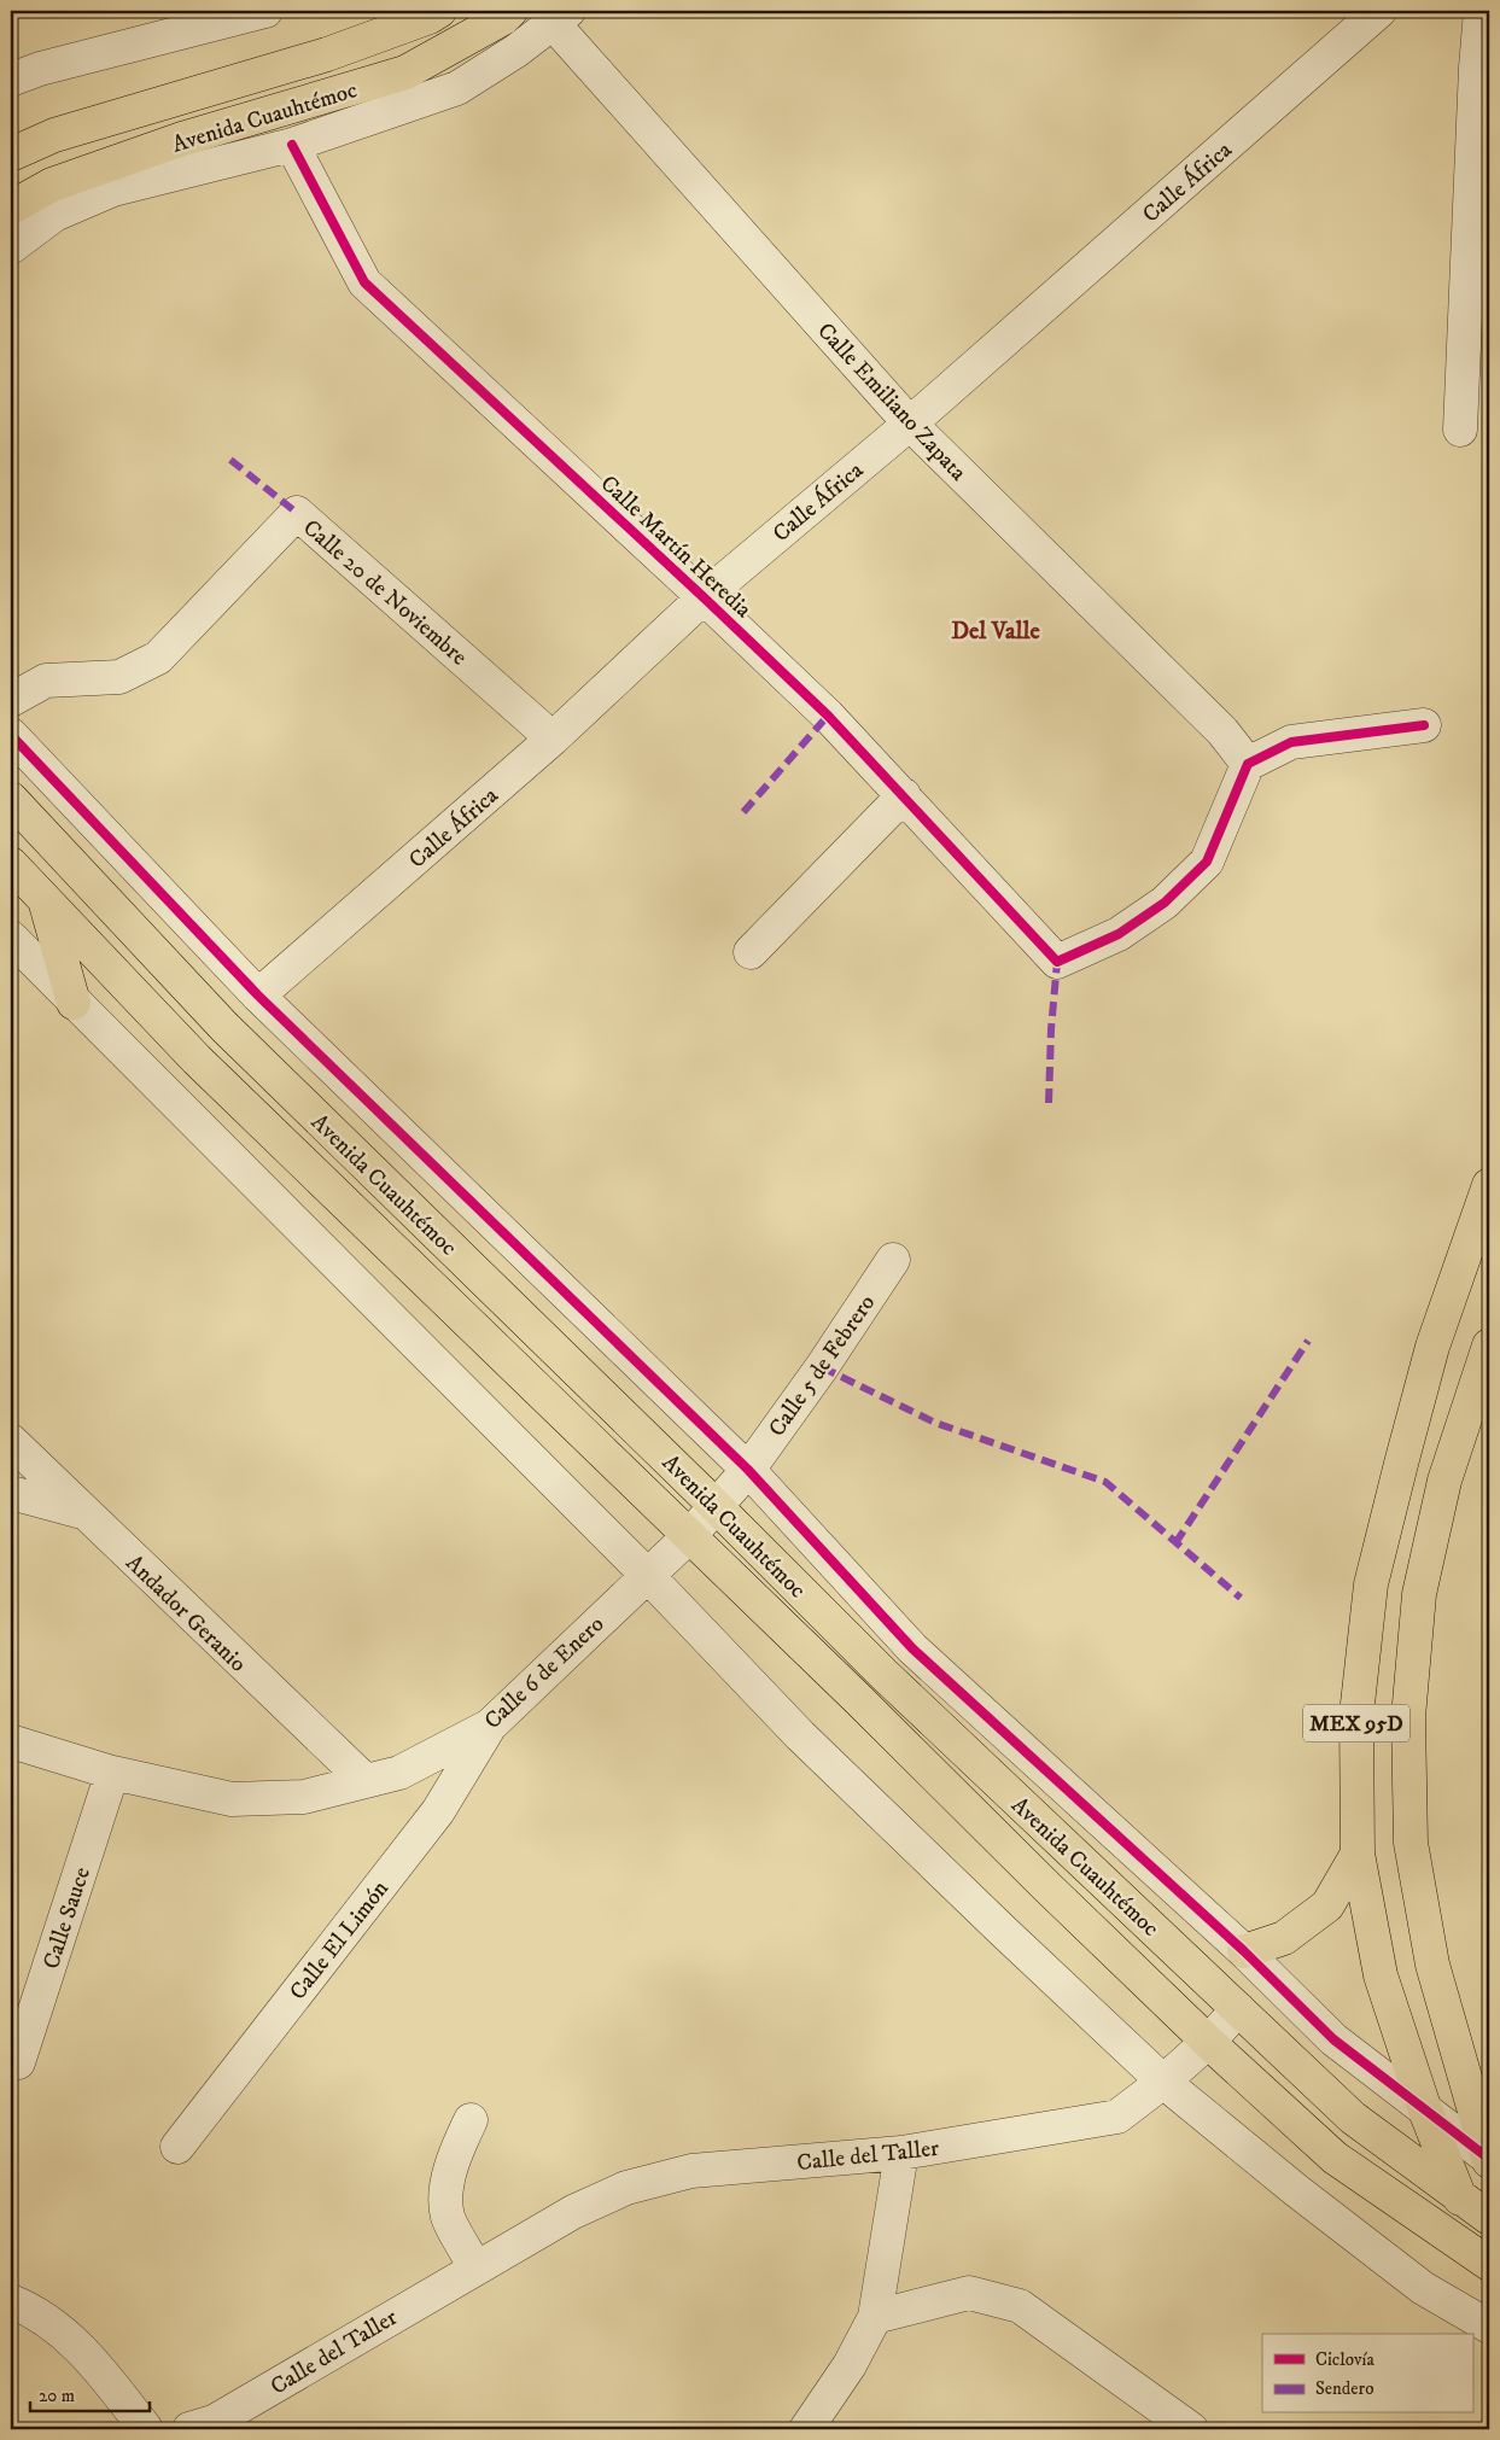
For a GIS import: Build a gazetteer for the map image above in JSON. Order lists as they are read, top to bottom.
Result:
{
  "streets": {
    "main road": ["Avenida Cuauhtémoc", "MEX 95D"],
    "street": [
      "Calle África",
      "Calle Emiliano Zapata",
      "Calle Martín Heredia",
      "Calle 20 de Noviembre",
      "Calle 5 de Febrero",
      "Andador Geranio",
      "Calle 6 de Enero",
      "Calle Sauce",
      "Calle El Limón",
      "Calle del Taller"
    ]
  },
  "crossings": [
    ["Avenida Cuauhtémoc", "Calle 6 de Enero"],
    ["Avenida Cuauhtémoc", "MEX 95D"],
    ["Avenida Cuauhtémoc", "Calle del Taller"],
    ["Calle África", "Calle Emiliano Zapata"],
    ["Calle África", "Calle Martín Heredia"],
    ["Calle África", "Calle 20 de Noviembre"],
    ["Calle Emiliano Zapata", "Calle Martín Heredia"],
    ["Calle 5 de Febrero", "Calle 6 de Enero"],
    ["Andador Geranio", "Calle 6 de Enero"],
    ["Calle 6 de Enero", "Calle Sauce"],
    ["Calle 6 de Enero", "Calle El Limón"]
  ],
  "districts": ["Del Valle"],
  "legend": ["Ciclovía", "Sendero"],
  "scale_bar": "20 m"
}
